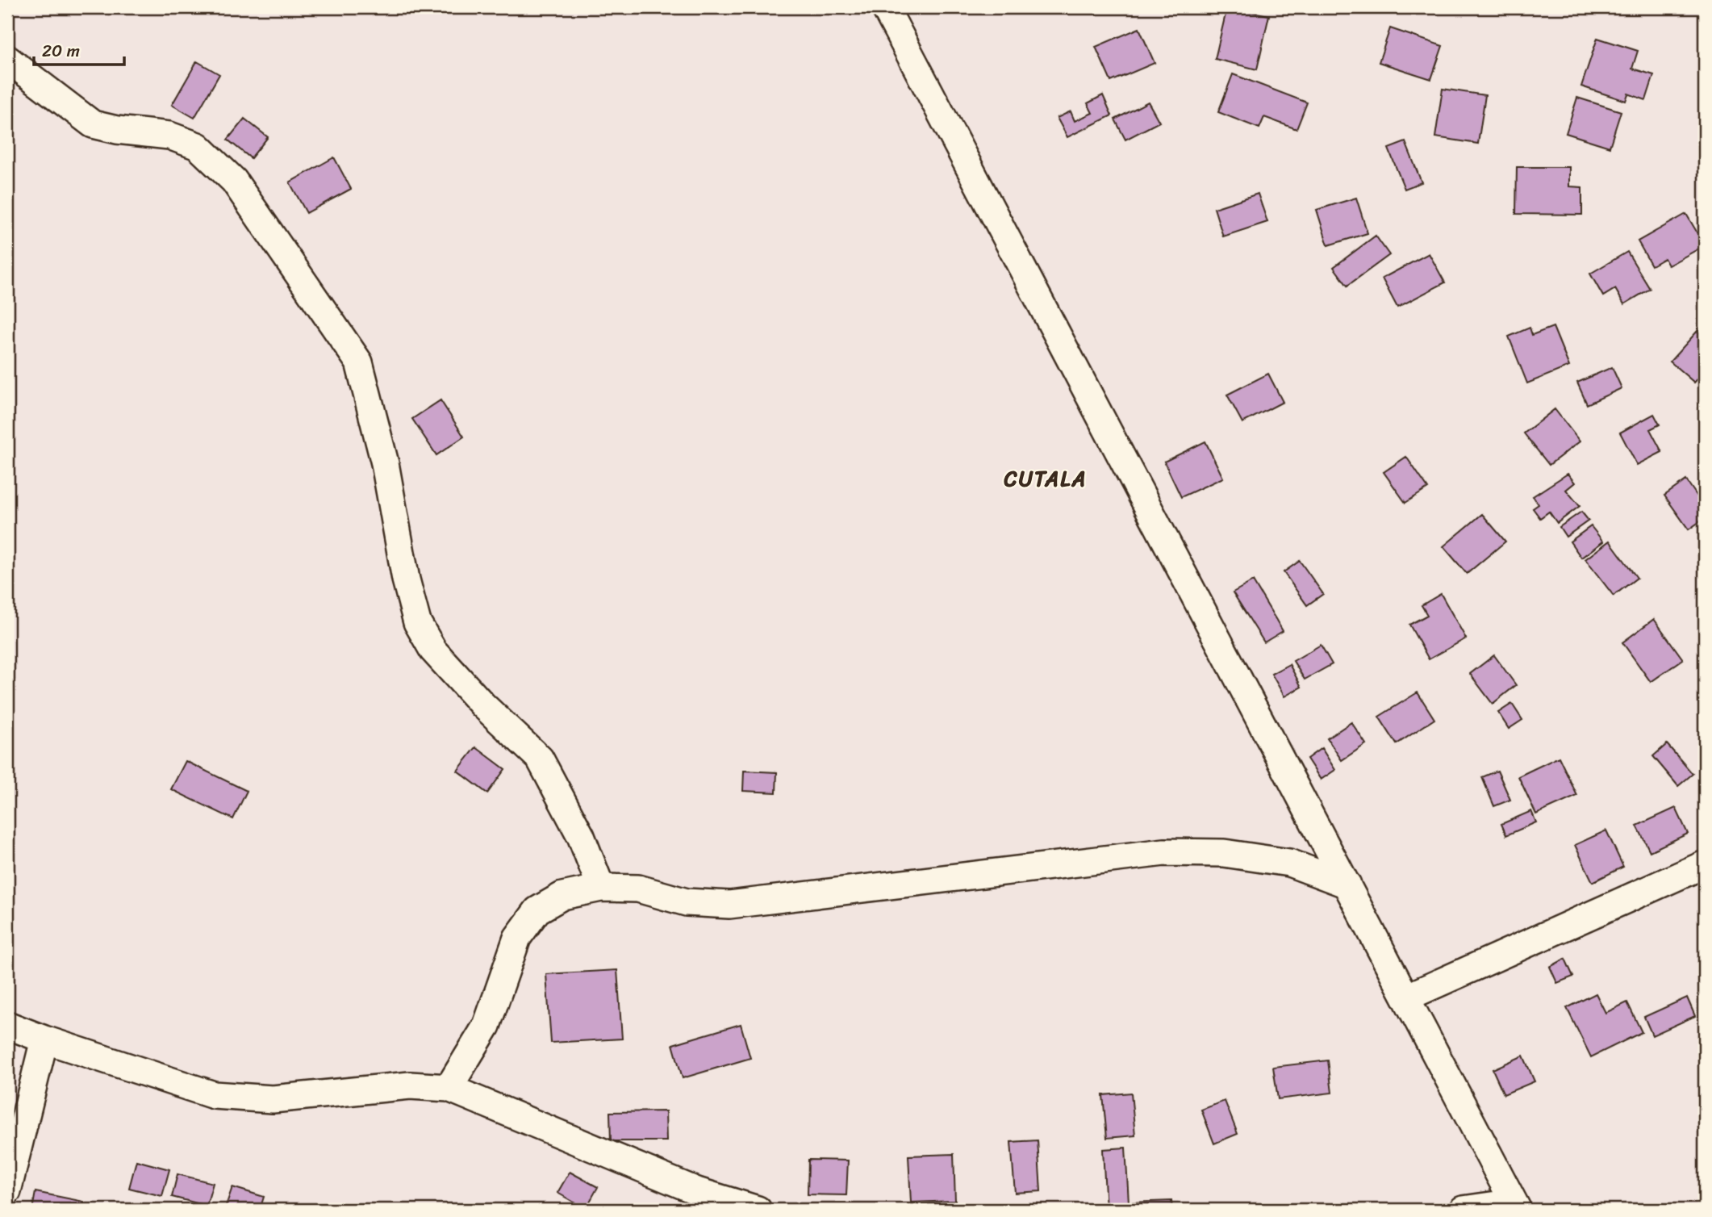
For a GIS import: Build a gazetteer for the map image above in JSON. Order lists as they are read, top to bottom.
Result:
{
  "districts": ["CUTALA"],
  "scale_bar": "20 m"
}
